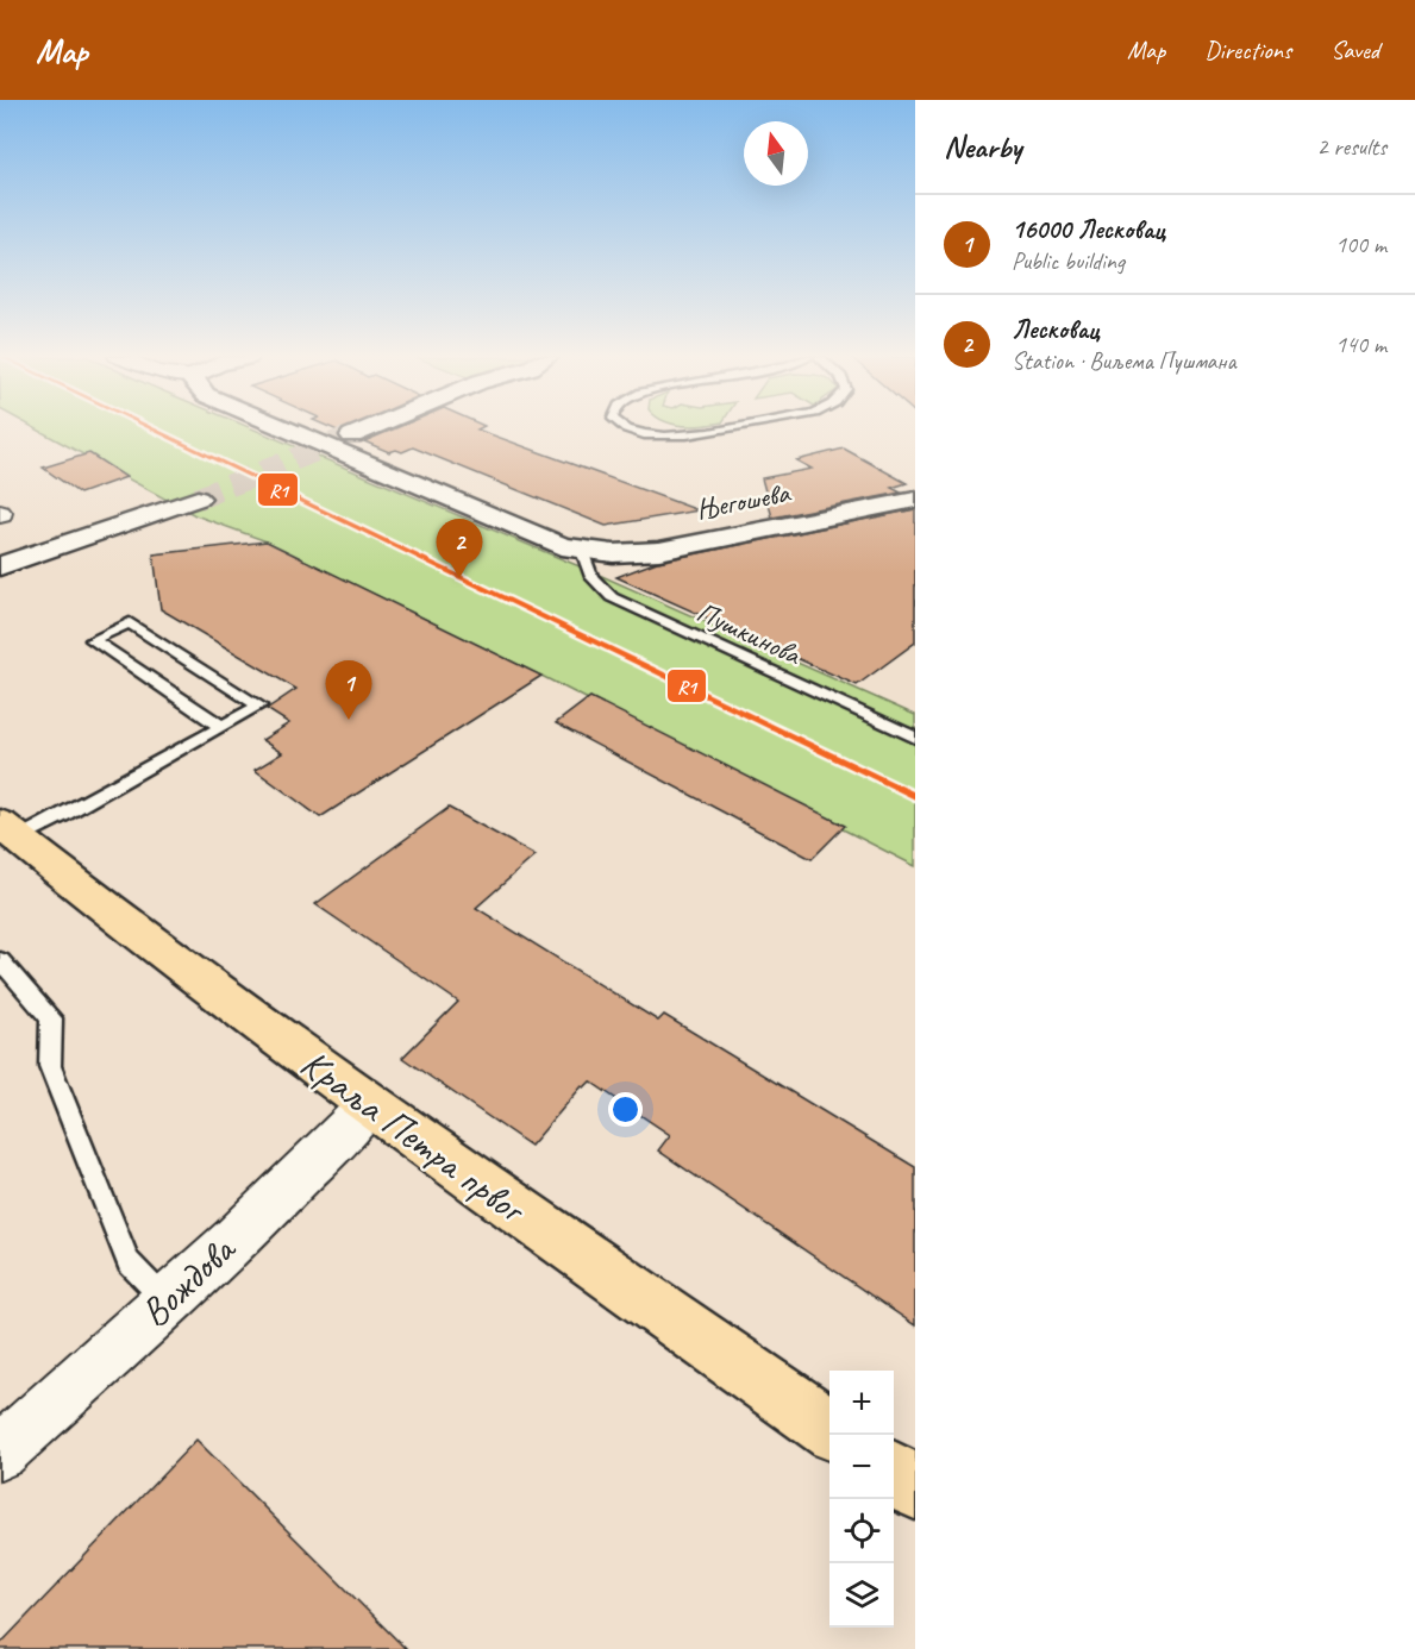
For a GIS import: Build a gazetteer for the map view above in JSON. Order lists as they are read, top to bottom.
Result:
{
  "streets": {
    "main road": ["Краља Петра првог"],
    "street": ["Његошева", "Вождова"],
    "lane": ["Пушкинова"]
  },
  "crossings": [
    ["Његошева", "Пушкинова"],
    ["Краља Петра првог", "Вождова"]
  ],
  "lines": ["transit line R1"],
  "north": "top",
  "page": {
    "header": "Map",
    "nav": ["Map", "Directions", "Saved"],
    "heading": ["Nearby", "2 results"],
    "list": [
      {
        "mark": "1",
        "name": "16000 Лесковац",
        "note": "Public building",
        "value": "100 m"
      },
      {
        "mark": "2",
        "name": "Лесковац",
        "note": "Station · Виљема Пушмана",
        "value": "140 m"
      }
    ],
    "pins": ["2", "1"],
    "map_buttons": ["+", "−"]
  }
}
